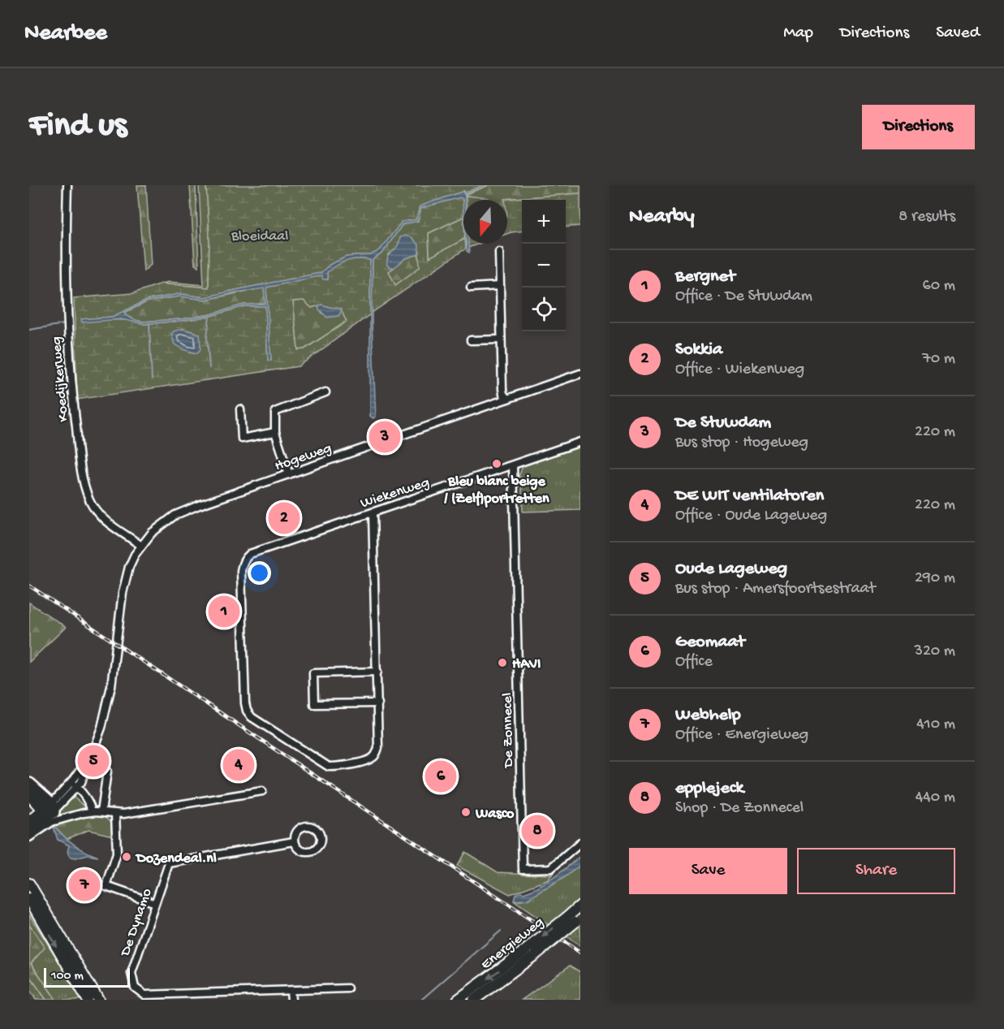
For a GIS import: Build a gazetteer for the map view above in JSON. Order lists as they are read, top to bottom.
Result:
{
  "streets": {
    "main road": ["Energieweg"],
    "street": [
      "Koedijkerweg",
      "Hogeweg",
      "Wiekenweg",
      "De Zonnecel",
      "De Dynamo"
    ]
  },
  "crossings": [
    ["Koedijkerweg", "Hogeweg"],
    ["Wiekenweg", "De Zonnecel"]
  ],
  "parks": ["Bloeidaal"],
  "places": [
    "Bleu blanc beige / (Zelf)portretten",
    "HAVI",
    "Wasco",
    "Dozendeal.nl"
  ],
  "scale_bar": "100 m",
  "north": "bottom",
  "page": {
    "header": "Nearbee",
    "nav": ["Map", "Directions", "Saved"],
    "buttons": [
      "Directions",
      ["Save", "Share"]
    ],
    "title": "Find us",
    "heading": ["Nearby", "8 results"],
    "map_buttons": ["+", "−"],
    "list": [
      {
        "mark": "1",
        "name": "Bergnet",
        "note": "Office · De Stuwdam",
        "value": "60 m"
      },
      {
        "mark": "2",
        "name": "Sokkia",
        "note": "Office · Wiekenweg",
        "value": "70 m"
      },
      {
        "mark": "3",
        "name": "De Stuwdam",
        "note": "Bus stop · Hogeweg",
        "value": "220 m"
      },
      {
        "mark": "4",
        "name": "DE WIT ventilatoren",
        "note": "Office · Oude Lageweg",
        "value": "220 m"
      },
      {
        "mark": "5",
        "name": "Oude Lageweg",
        "note": "Bus stop · Amersfoortsestraat",
        "value": "290 m"
      },
      {
        "mark": "6",
        "name": "Geomaat",
        "note": "Office",
        "value": "320 m"
      },
      {
        "mark": "7",
        "name": "Webhelp",
        "note": "Office · Energieweg",
        "value": "410 m"
      },
      {
        "mark": "8",
        "name": "epplejeck",
        "note": "Shop · De Zonnecel",
        "value": "440 m"
      }
    ],
    "pins": [
      "3",
      "2",
      "1",
      "5",
      "4",
      "6",
      "8",
      "7"
    ],
    "scale": "100 m"
  }
}
